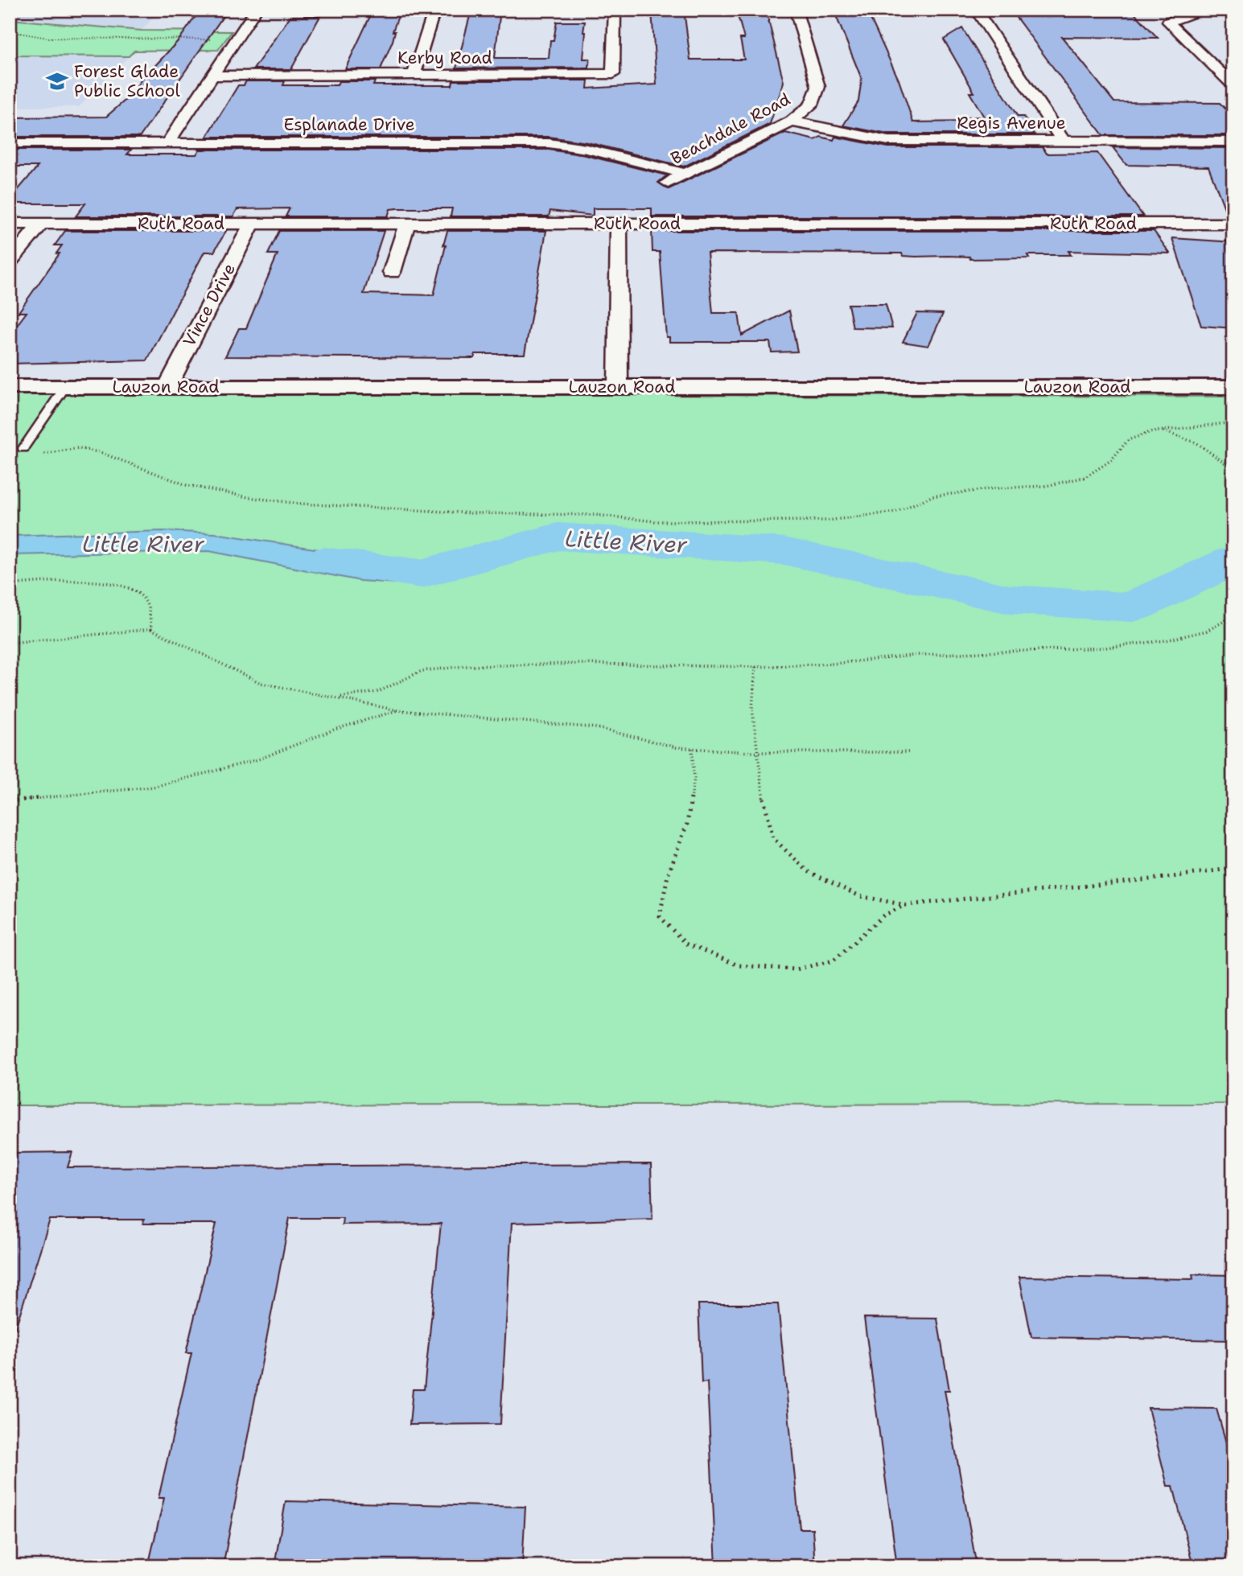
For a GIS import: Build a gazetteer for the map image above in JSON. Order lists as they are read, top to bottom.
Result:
{
  "streets": {
    "street": [
      "Kerby Road",
      "Regis Avenue",
      "Esplanade Drive",
      "Beachdale Road",
      "Ruth Road",
      "Vince Drive",
      "Lauzon Road"
    ]
  },
  "crossings": [
    ["Regis Avenue", "Beachdale Road"],
    ["Esplanade Drive", "Beachdale Road"],
    ["Ruth Road", "Vince Drive"],
    ["Vince Drive", "Lauzon Road"]
  ],
  "water": ["Little River"],
  "places": {
    "school or university": ["Forest Glade Public School"]
  }
}
